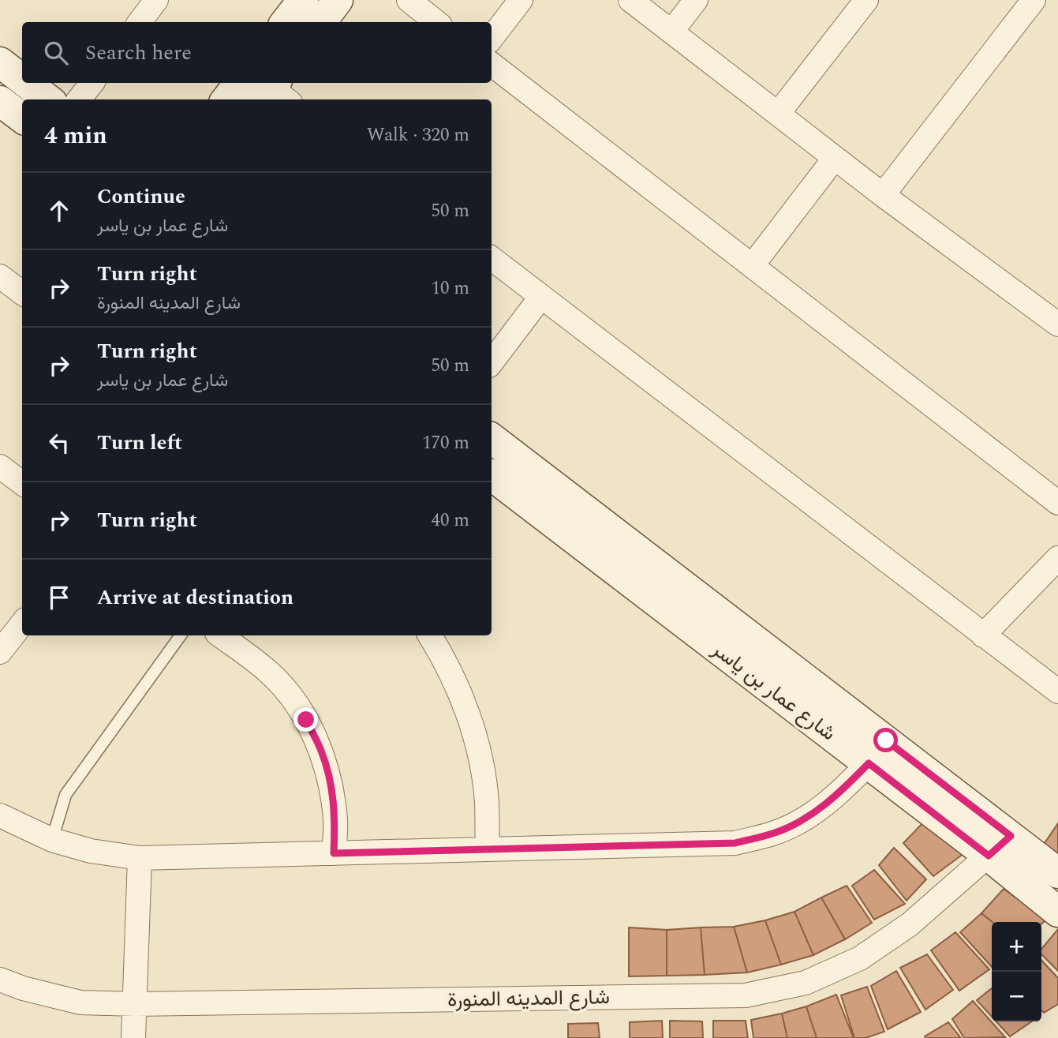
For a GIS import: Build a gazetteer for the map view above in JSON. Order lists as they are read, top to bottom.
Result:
{
  "streets": {
    "street": ["شارع عمار بن ياسر", "شارع المدينه المنورة"]
  },
  "crossings": [
    ["شارع عمار بن ياسر", "شارع المدينه المنورة"]
  ],
  "page": {
    "search": "Search here",
    "heading": ["4 min", "Walk · 320 m"],
    "list": [
      ["Continue", "شارع عمار بن ياسر", "50 m"],
      ["Turn right", "شارع المدينه المنورة", "10 m"],
      ["Turn right", "شارع عمار بن ياسر", "50 m"],
      ["Turn left", "170 m"],
      ["Turn right", "40 m"],
      "Arrive at destination"
    ],
    "map_buttons": ["+", "−"]
  }
}
